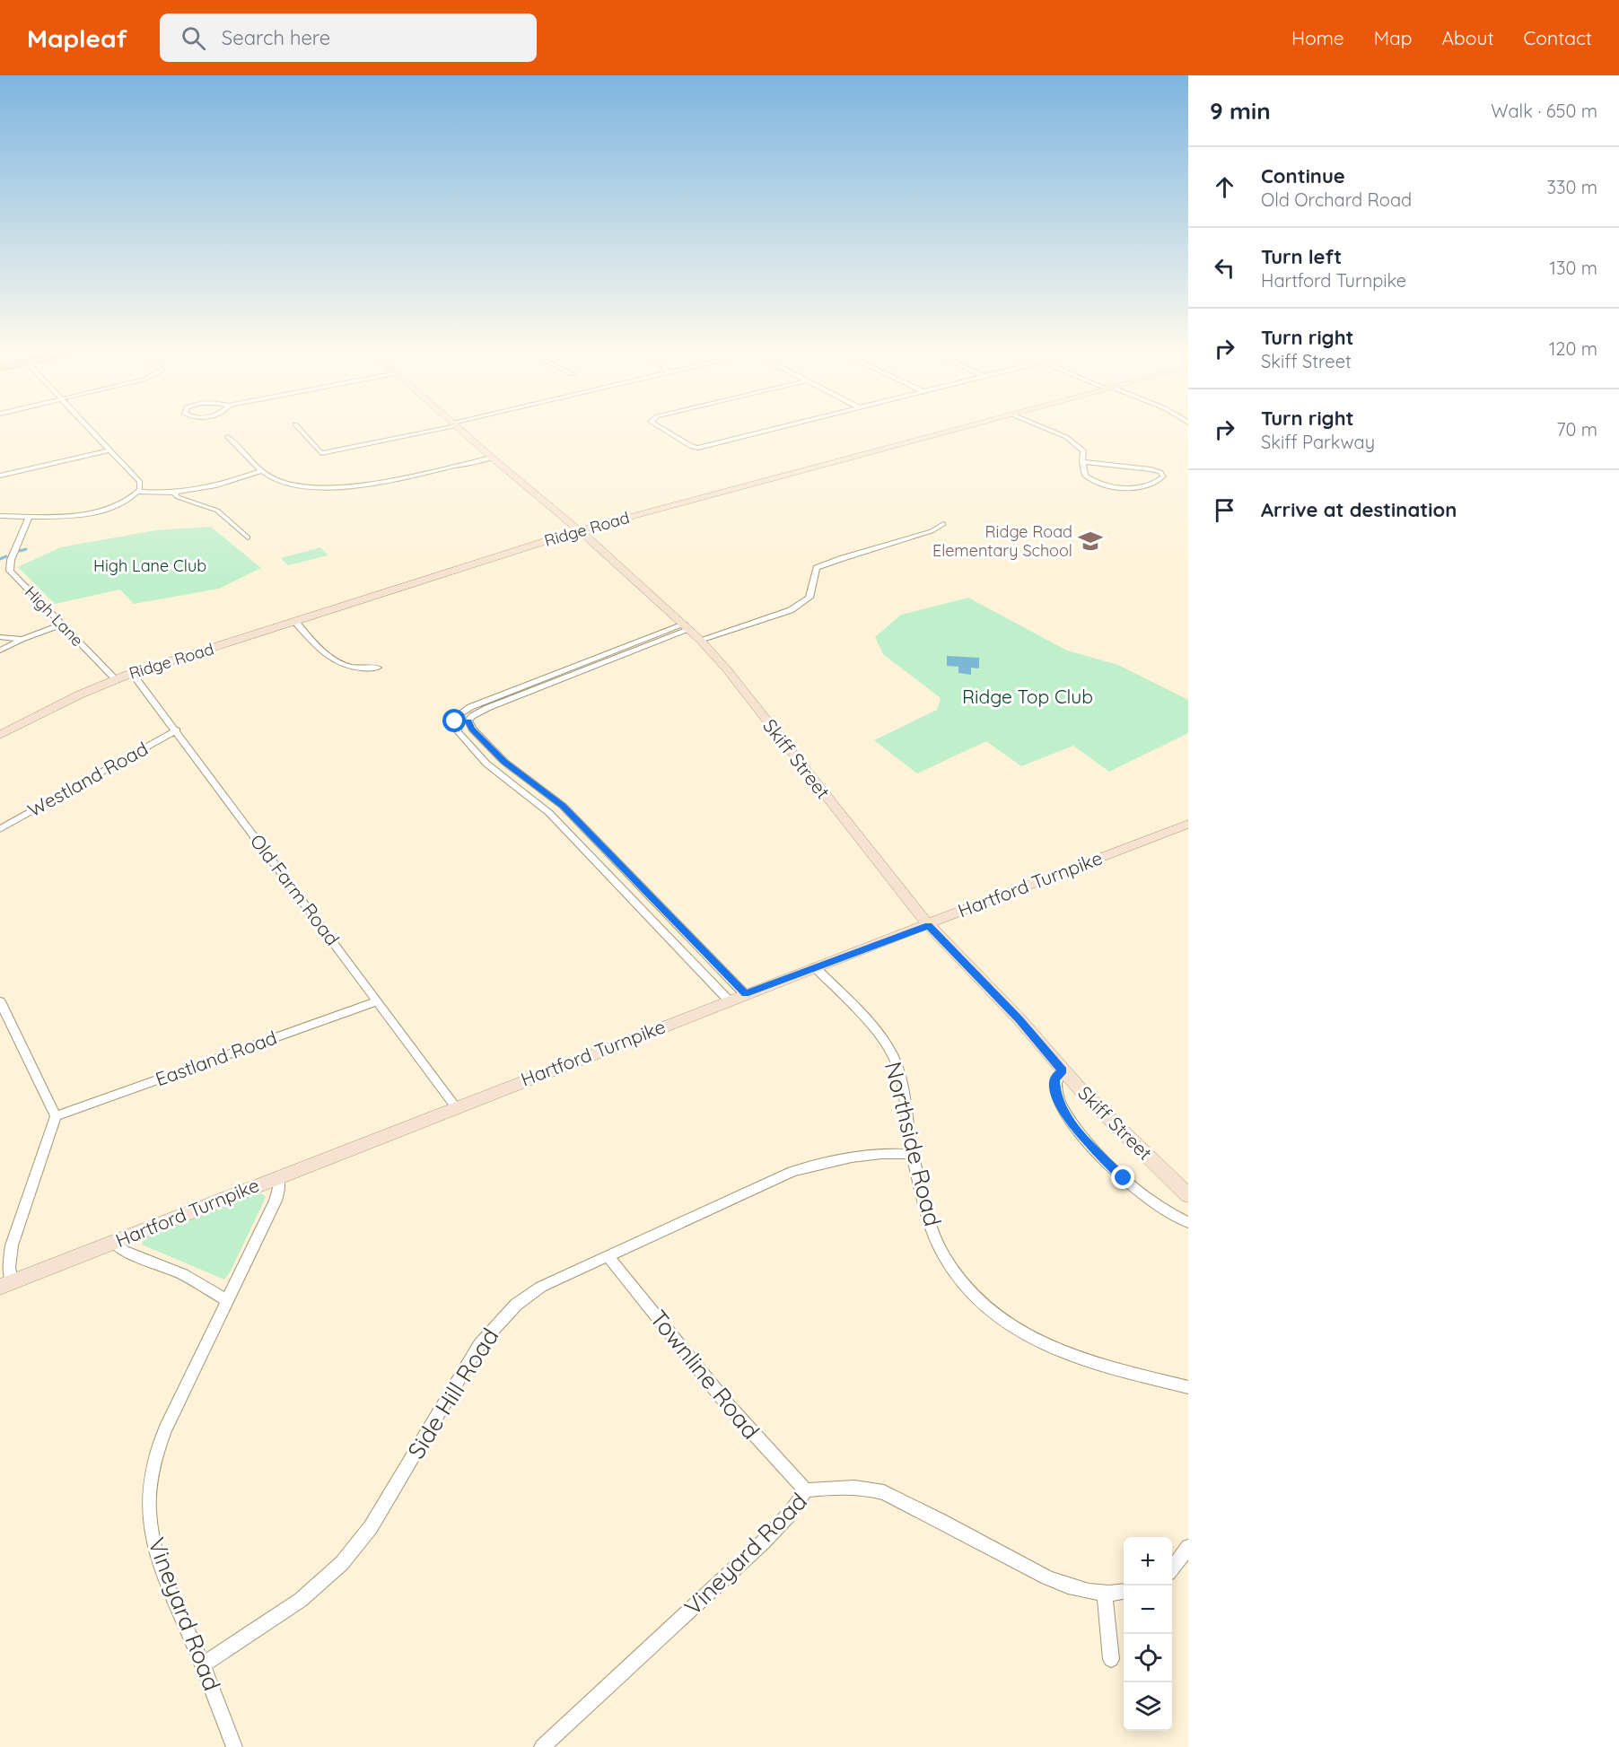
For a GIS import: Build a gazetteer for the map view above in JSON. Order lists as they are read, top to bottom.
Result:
{
  "streets": {
    "main road": ["Ridge Road", "Skiff Street", "Hartford Turnpike"],
    "street": [
      "High Lane",
      "Westland Road",
      "Old Farm Road",
      "Eastland Road",
      "Northside Road",
      "Townline Road",
      "Side Hill Road",
      "Vineyard Road"
    ]
  },
  "crossings": [
    ["Ridge Road", "High Lane"],
    ["Ridge Road", "Skiff Street"],
    ["Ridge Road", "Old Farm Road"],
    ["Skiff Street", "Hartford Turnpike"],
    ["Westland Road", "Old Farm Road"],
    ["Hartford Turnpike", "Old Farm Road"],
    ["Hartford Turnpike", "Northside Road"],
    ["Hartford Turnpike", "Vineyard Road"],
    ["Old Farm Road", "Eastland Road"],
    ["Northside Road", "Side Hill Road"],
    ["Townline Road", "Side Hill Road"],
    ["Townline Road", "Vineyard Road"],
    ["Side Hill Road", "Vineyard Road"]
  ],
  "parks": ["High Lane Club", "Ridge Top Club"],
  "places": {
    "school or university": ["Ridge Road Elementary School"]
  },
  "page": {
    "header": "Mapleaf",
    "search": "Search here",
    "nav": [
      "Home",
      "Map",
      "About",
      "Contact"
    ],
    "heading": ["9 min", "Walk · 650 m"],
    "list": [
      ["Continue", "Old Orchard Road", "330 m"],
      ["Turn left", "Hartford Turnpike", "130 m"],
      ["Turn right", "Skiff Street", "120 m"],
      ["Turn right", "Skiff Parkway", "70 m"],
      "Arrive at destination"
    ],
    "map_buttons": ["+", "−"]
  }
}
